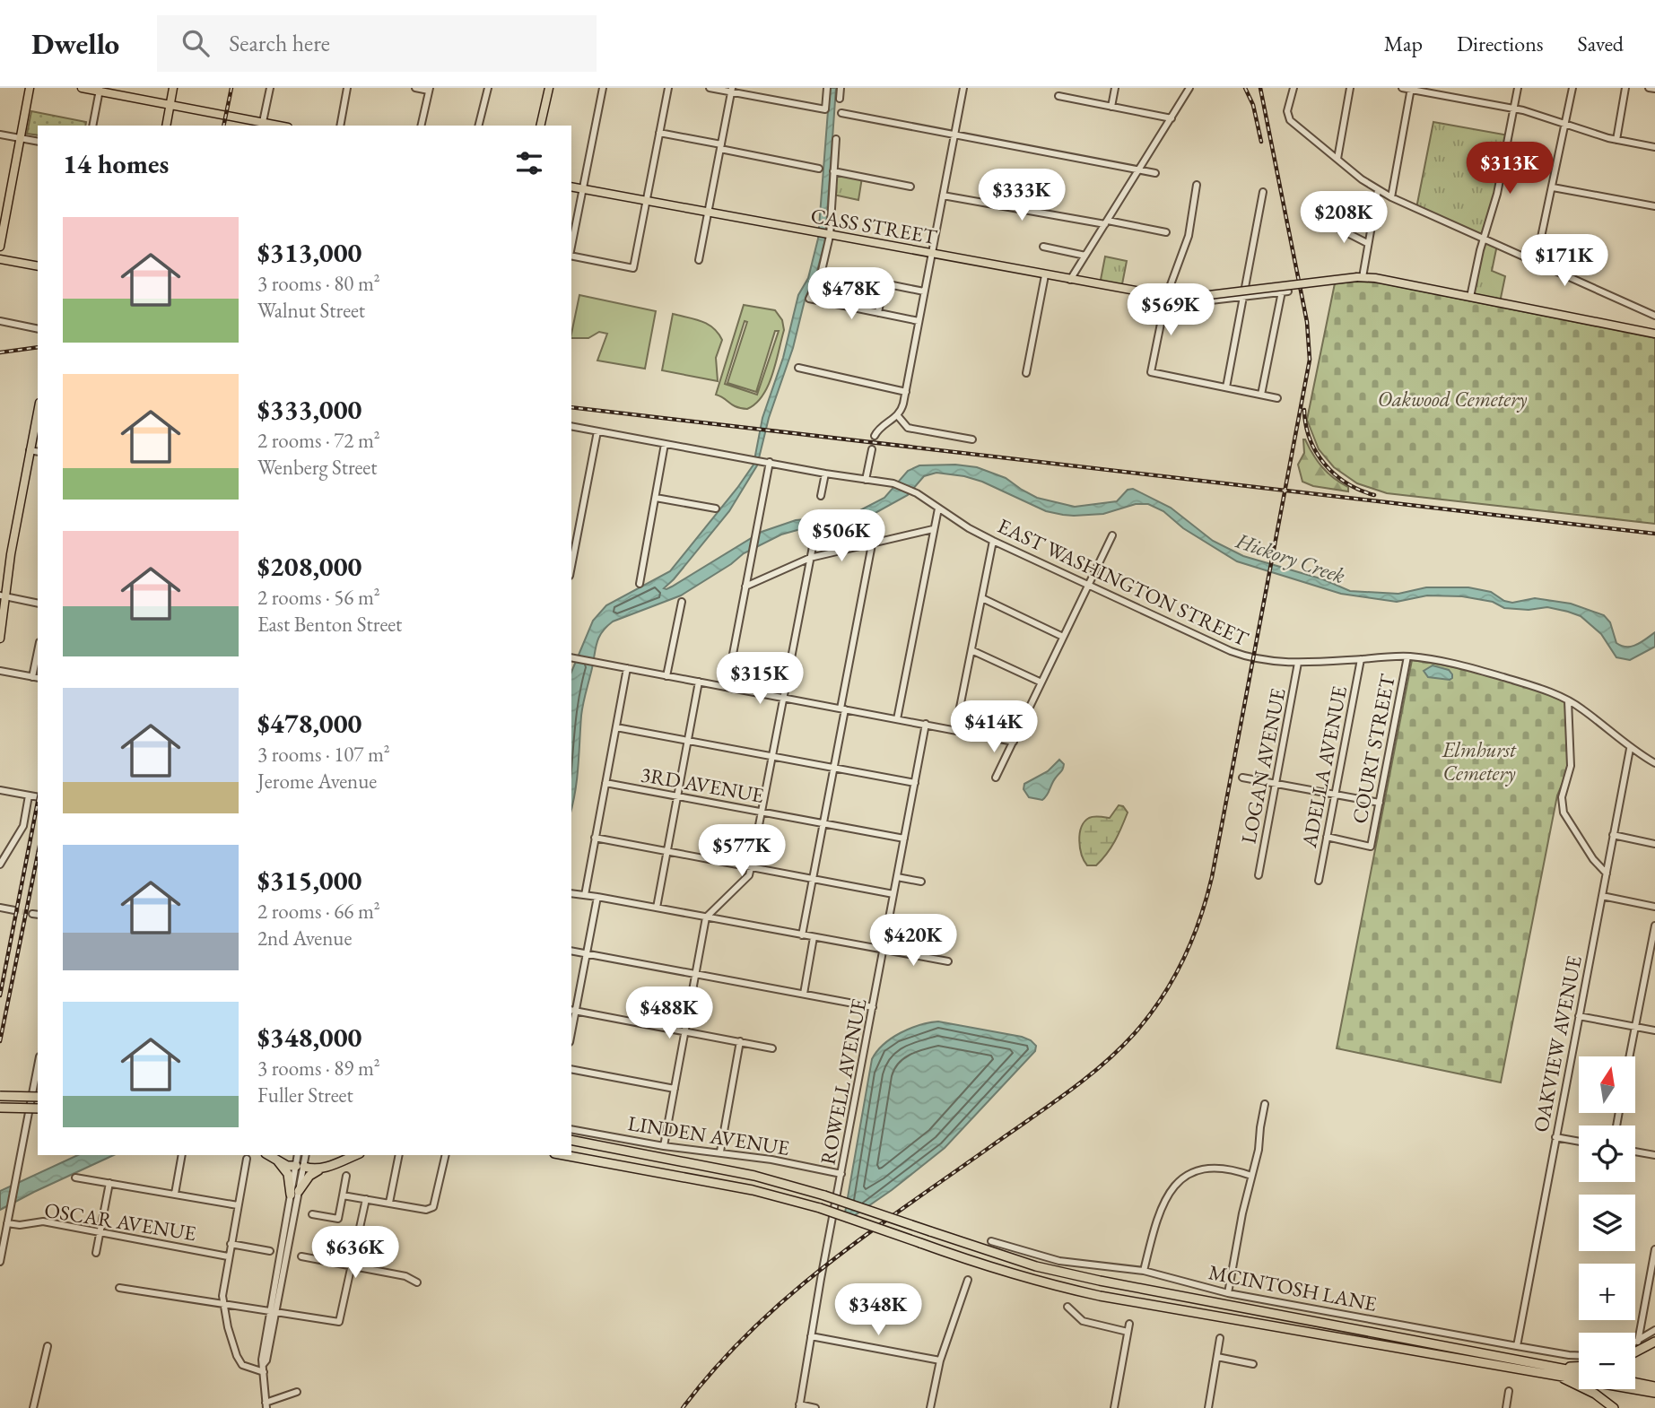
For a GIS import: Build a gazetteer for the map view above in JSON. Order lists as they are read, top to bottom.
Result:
{
  "streets": {
    "main road": ["CASS STREET"],
    "street": [
      "EAST WASHINGTON STREET",
      "COURT STREET",
      "LOGAN AVENUE",
      "ADELLA AVENUE",
      "3RD AVENUE",
      "OAKVIEW AVENUE",
      "ROWELL AVENUE",
      "LINDEN AVENUE",
      "OSCAR AVENUE",
      "MCINTOSH LANE"
    ]
  },
  "crossings": [
    ["EAST WASHINGTON STREET", "COURT STREET"],
    ["EAST WASHINGTON STREET", "LOGAN AVENUE"],
    ["EAST WASHINGTON STREET", "ADELLA AVENUE"],
    ["EAST WASHINGTON STREET", "OAKVIEW AVENUE"],
    ["COURT STREET", "ADELLA AVENUE"],
    ["3RD AVENUE", "ROWELL AVENUE"],
    ["OAKVIEW AVENUE", "MCINTOSH LANE"],
    ["ROWELL AVENUE", "LINDEN AVENUE"]
  ],
  "water": ["Hickory Creek"],
  "parks": ["Oakwood Cemetery", "Elmhurst Cemetery"],
  "north": "top",
  "page": {
    "header": "Dwello",
    "search": "Search here",
    "nav": ["Map", "Directions", "Saved"],
    "heading": "14 homes",
    "price": [
      "$313K",
      "$333K",
      "$208K",
      "$171K",
      "$478K",
      "$569K",
      "$506K",
      "$315K",
      "$414K",
      "$577K",
      "$420K",
      "$488K",
      "$636K",
      "$348K"
    ],
    "list": [
      {
        "name": "$313,000",
        "note": "3 rooms · 80 m² · Walnut Street"
      },
      {
        "name": "$333,000",
        "note": "2 rooms · 72 m² · Wenberg Street"
      },
      {
        "name": "$208,000",
        "note": "2 rooms · 56 m² · East Benton Street"
      },
      {
        "name": "$478,000",
        "note": "3 rooms · 107 m² · Jerome Avenue"
      },
      {
        "name": "$315,000",
        "note": "2 rooms · 66 m² · 2nd Avenue"
      },
      {
        "name": "$348,000",
        "note": "3 rooms · 89 m² · Fuller Street"
      }
    ],
    "map_buttons": ["+", "−"]
  }
}
